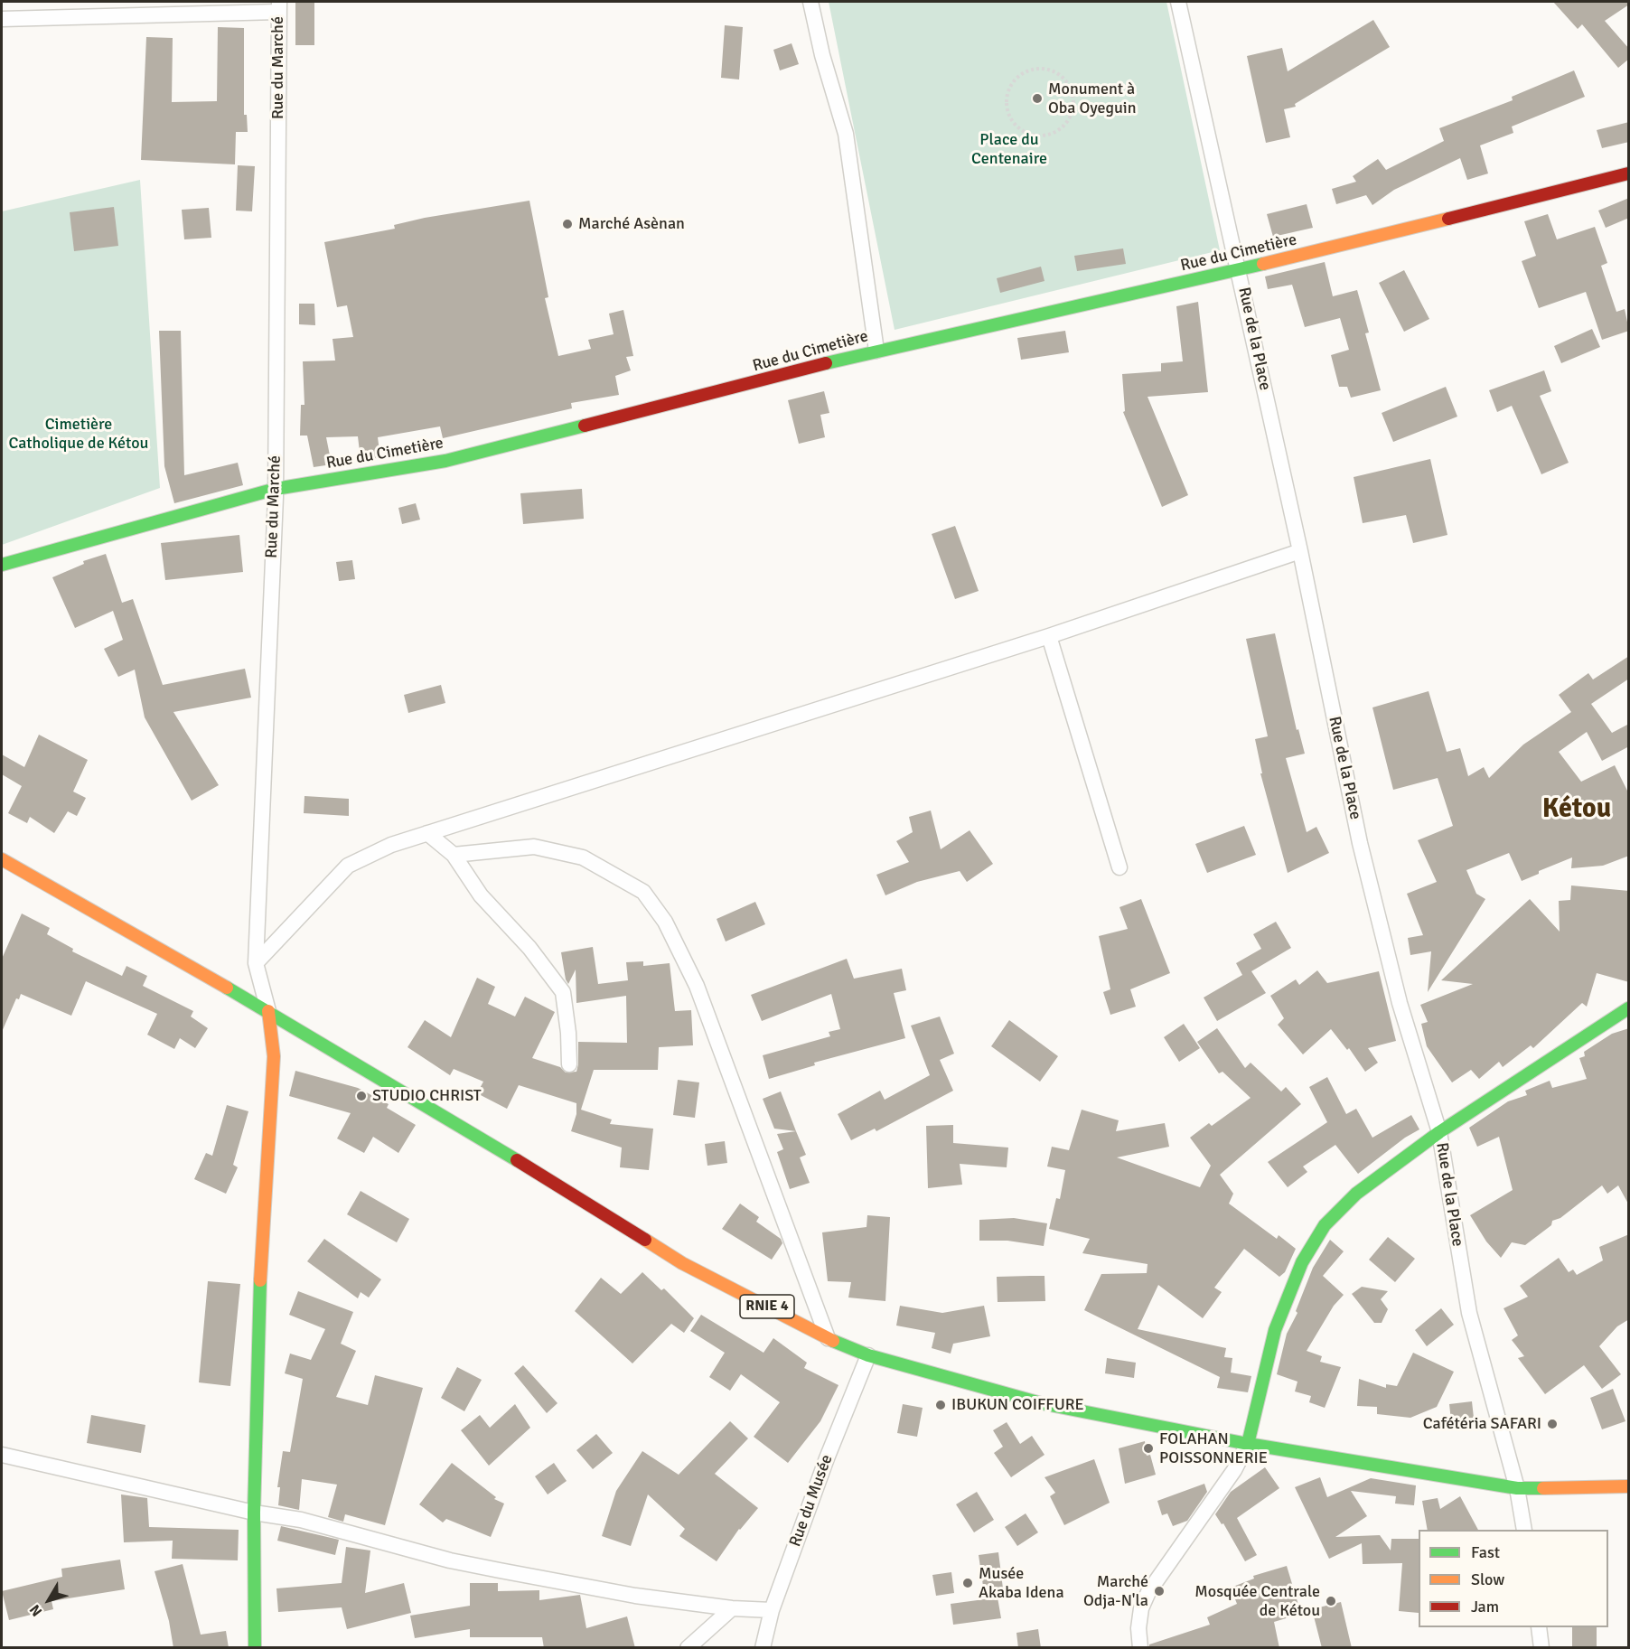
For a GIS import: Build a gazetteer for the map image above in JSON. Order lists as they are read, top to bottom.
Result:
{
  "streets": {
    "street": [
      "Rue du Marché",
      "Rue du Cimetière",
      "Rue de la Place",
      "RNIE 4",
      "Rue du Musée"
    ]
  },
  "crossings": [
    ["Rue du Marché", "Rue du Cimetière"],
    ["Rue du Marché", "RNIE 4"],
    ["Rue du Cimetière", "Rue de la Place"],
    ["Rue de la Place", "RNIE 4"],
    ["RNIE 4", "Rue du Musée"]
  ],
  "districts": ["Kétou"],
  "parks": ["Place du Centenaire", "Cimetière Catholique de Kétou"],
  "places": [
    "Monument à Oba Oyeguin",
    "Marché Asènan",
    "STUDIO CHRIST",
    "IBUKUN COIFFURE",
    "Cafétéria SAFARI",
    "FOLAHAN POISSONNERIE",
    "Musée Akaba Idena",
    "Marché Odja-N'la",
    "Mosquée Centrale de Kétou"
  ],
  "legend": ["Fast", "Slow", "Jam"],
  "north": "bottom left"
}
